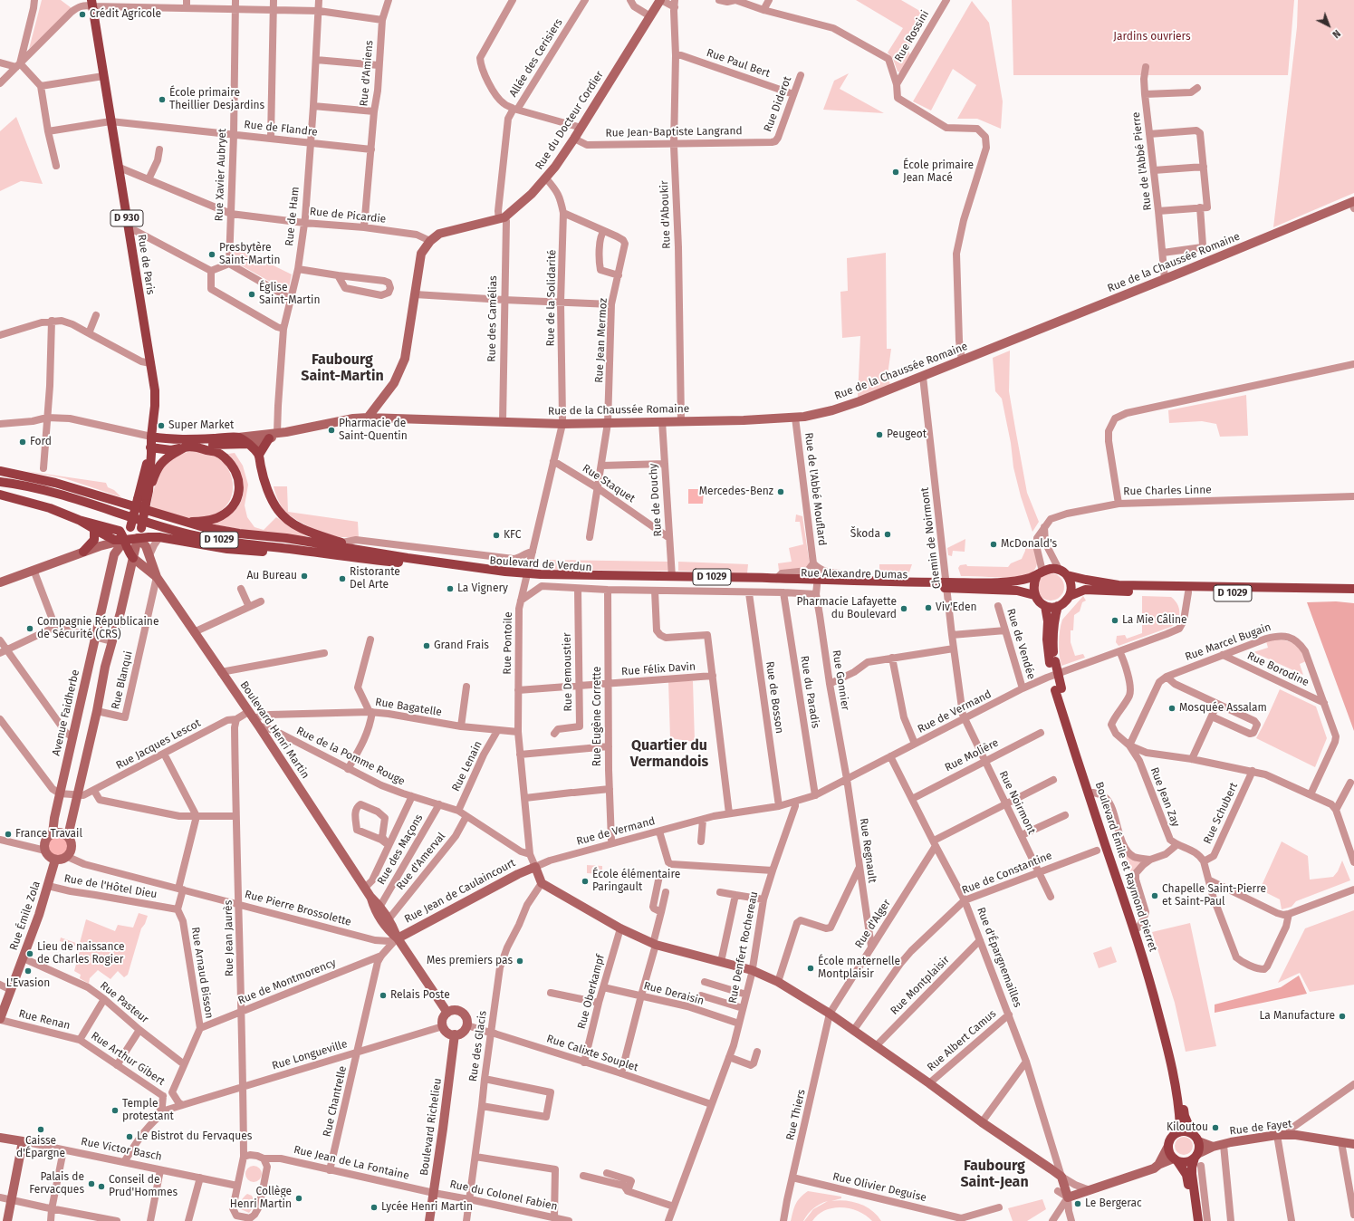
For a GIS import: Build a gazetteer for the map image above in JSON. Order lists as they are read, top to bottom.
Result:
{
  "streets": {
    "main road": [
      "D 930",
      "Rue de la Chaussée Romaine",
      "Rue de Paris",
      "D 1029",
      "Boulevard de Verdun",
      "Rue Alexandre Dumas",
      "Boulevard Émile et Raymond Pierret"
    ],
    "street": [
      "Rue Rossini",
      "Allée des Cerisiers",
      "Rue Paul Bert",
      "Rue d'Amiens",
      "Rue Diderot",
      "Rue du Docteur Cordier",
      "Rue de Flandre",
      "Rue Jean-Baptiste Langrand",
      "Rue de l'Abbé Pierre",
      "Rue Xavier Aubryet",
      "Rue d'Aboukir",
      "Rue de Picardie",
      "Rue de Ham",
      "Rue de la Solidarité",
      "Rue des Camélias",
      "Rue Jean Mermoz",
      "Rue Staquet",
      "Rue de l'Abbé Mouflard",
      "Rue Charles Linne",
      "Rue de Douchy",
      "Chemin de Noirmont",
      "Rue Marcel Bugain",
      "Rue Pontoile",
      "Rue de Vendée",
      "Rue Félix Davin",
      "Rue Borodine",
      "Rue Demoustier",
      "Rue Blanqui",
      "Rue Gonnier",
      "Rue du Paradis",
      "Rue de Bosson",
      "Rue Bagatelle",
      "Rue de Vermand",
      "Avenue Faidherbe",
      "Rue Eugène Corrette",
      "Boulevard Henri Martin",
      "Rue Jacques Lescot",
      "Rue Molière",
      "Rue de la Pomme Rouge",
      "Rue Lenain",
      "Rue Jean Zay",
      "Rue Noirmont",
      "Rue Schubert",
      "Rue des Maçons",
      "Rue Regnault",
      "Rue d'Amerval",
      "Rue de Constantine",
      "Rue de l'Hôtel Dieu",
      "Rue Jean de Caulaincourt",
      "Rue Pierre Brossolette",
      "Rue Émile Zola",
      "Rue d'Alger",
      "Rue Jean Jaurès",
      "Rue Denfert Rochereau",
      "Rue d'Épargnemailles",
      "Rue Arnaud Bisson",
      "Rue de Montmorency",
      "Rue Montplaisir",
      "Rue Oberkampf",
      "Rue Deraisin",
      "Rue Pasteur",
      "Rue Renan",
      "Rue Albert Camus",
      "Rue des Glacis",
      "Rue Calixte Souplet",
      "Rue Longueville",
      "Rue Arthur Gibert",
      "Rue Chantrelle",
      "Rue Thiers",
      "Boulevard Richelieu",
      "Rue de Fayet",
      "Rue Victor Basch",
      "Rue Jean de La Fontaine",
      "Rue Olivier Deguise",
      "Rue du Colonel Fabien"
    ]
  },
  "crossings": [
    ["Allée des Cerisiers", "Rue du Docteur Cordier"],
    ["Allée des Cerisiers", "Rue des Camélias"],
    ["Rue Paul Bert", "Rue Diderot"],
    ["Rue Paul Bert", "Rue d'Aboukir"],
    ["Rue d'Amiens", "Rue de Flandre"],
    ["Rue Diderot", "Rue Jean-Baptiste Langrand"],
    ["Rue du Docteur Cordier", "Rue Jean-Baptiste Langrand"],
    ["Rue du Docteur Cordier", "Rue d'Aboukir"],
    ["Rue du Docteur Cordier", "Rue de Picardie"],
    ["Rue du Docteur Cordier", "Rue de la Chaussée Romaine"],
    ["Rue du Docteur Cordier", "Rue de la Solidarité"],
    ["Rue du Docteur Cordier", "Rue des Camélias"],
    ["Rue de Flandre", "Rue Xavier Aubryet"],
    ["Rue de Flandre", "Rue de Ham"],
    ["Rue de Flandre", "Rue de Paris"],
    ["Rue Jean-Baptiste Langrand", "Rue d'Aboukir"],
    ["Rue de l'Abbé Pierre", "Rue de la Chaussée Romaine"],
    ["Rue Xavier Aubryet", "Rue de Picardie"],
    ["Rue d'Aboukir", "Rue de la Chaussée Romaine"],
    ["Rue de Picardie", "Rue de Ham"],
    ["Rue de Picardie", "Rue de Paris"],
    ["Rue de Ham", "Rue de la Chaussée Romaine"],
    ["Rue de la Chaussée Romaine", "Rue de Paris"],
    ["Rue de la Chaussée Romaine", "Rue de la Solidarité"],
    ["Rue de la Chaussée Romaine", "Rue des Camélias"],
    ["Rue de la Chaussée Romaine", "Rue Jean Mermoz"],
    ["Rue de la Chaussée Romaine", "Rue de l'Abbé Mouflard"],
    ["Rue de la Chaussée Romaine", "Rue de Douchy"],
    ["Rue de la Chaussée Romaine", "Chemin de Noirmont"],
    ["Rue de la Chaussée Romaine", "Rue Pontoile"],
    ["Rue de Paris", "Avenue Faidherbe"],
    ["Rue de Paris", "Boulevard Henri Martin"],
    ["Rue de la Solidarité", "Rue Jean Mermoz"],
    ["Rue de la Solidarité", "Rue Pontoile"],
    ["Rue Jean Mermoz", "Rue Staquet"],
    ["Rue Staquet", "Rue de Douchy"],
    ["Rue Staquet", "Rue Pontoile"],
    ["Rue de Douchy", "D 1029"],
    ["Rue de Douchy", "Boulevard de Verdun"],
    ["Rue de Douchy", "Rue Alexandre Dumas"],
    ["Chemin de Noirmont", "D 1029"],
    ["Chemin de Noirmont", "Rue Alexandre Dumas"],
    ["Chemin de Noirmont", "Rue de Vermand"],
    ["Chemin de Noirmont", "Rue Noirmont"],
    ["D 1029", "Boulevard de Verdun"],
    ["D 1029", "Rue Alexandre Dumas"],
    ["D 1029", "Rue Pontoile"],
    ["D 1029", "Rue de Vermand"],
    ["D 1029", "Boulevard Émile et Raymond Pierret"],
    ["Boulevard de Verdun", "Rue Alexandre Dumas"],
    ["Boulevard de Verdun", "Rue Pontoile"],
    ["Rue Alexandre Dumas", "Rue Pontoile"],
    ["Rue Alexandre Dumas", "Rue Demoustier"],
    ["Rue Alexandre Dumas", "Rue Gonnier"],
    ["Rue Alexandre Dumas", "Rue du Paradis"],
    ["Rue Alexandre Dumas", "Rue de Bosson"],
    ["Rue Alexandre Dumas", "Rue Eugène Corrette"],
    ["Rue Alexandre Dumas", "Boulevard Émile et Raymond Pierret"],
    ["Rue Marcel Bugain", "Rue Borodine"],
    ["Rue Marcel Bugain", "Rue Jean Zay"],
    ["Rue Pontoile", "Rue Félix Davin"],
    ["Rue Pontoile", "Rue Bagatelle"],
    ["Rue Pontoile", "Rue de Vermand"],
    ["Rue Pontoile", "Rue de la Pomme Rouge"],
    ["Rue Pontoile", "Rue Jean de Caulaincourt"],
    ["Rue de Vendée", "Rue de Vermand"],
    ["Rue Félix Davin", "Rue Demoustier"],
    ["Rue Félix Davin", "Rue Eugène Corrette"],
    ["Rue Blanqui", "Boulevard Henri Martin"],
    ["Rue Gonnier", "Rue de Vermand"],
    ["Rue Gonnier", "Rue Regnault"],
    ["Rue du Paradis", "Rue de Vermand"],
    ["Rue de Bosson", "Rue de Vermand"],
    ["Rue Bagatelle", "Boulevard Henri Martin"],
    ["Rue Bagatelle", "Rue Jacques Lescot"],
    ["Rue Bagatelle", "Rue Lenain"],
    ["Rue de Vermand", "Rue Eugène Corrette"],
    ["Rue de Vermand", "Rue Noirmont"],
    ["Rue de Vermand", "Rue Regnault"],
    ["Rue de Vermand", "Rue Jean de Caulaincourt"],
    ["Rue de Vermand", "Rue Denfert Rochereau"],
    ["Rue de Vermand", "Rue d'Épargnemailles"],
    ["Avenue Faidherbe", "Rue Pierre Brossolette"],
    ["Avenue Faidherbe", "Rue Émile Zola"],
    ["Boulevard Henri Martin", "Rue Jacques Lescot"],
    ["Boulevard Henri Martin", "Rue de la Pomme Rouge"],
    ["Boulevard Henri Martin", "Rue des Maçons"],
    ["Boulevard Henri Martin", "Rue d'Amerval"],
    ["Boulevard Henri Martin", "Rue Jean de Caulaincourt"],
    ["Boulevard Henri Martin", "Rue Pierre Brossolette"],
    ["Boulevard Henri Martin", "Rue Calixte Souplet"],
    ["Boulevard Henri Martin", "Rue Longueville"],
    ["Boulevard Henri Martin", "Rue Chantrelle"],
    ["Boulevard Henri Martin", "Boulevard Richelieu"],
    ["Rue Jacques Lescot", "Rue Jean Jaurès"],
    ["Rue Molière", "Rue Noirmont"],
    ["Rue Molière", "Rue d'Épargnemailles"],
    ["Rue de la Pomme Rouge", "Rue Lenain"],
    ["Rue de la Pomme Rouge", "Rue des Maçons"],
    ["Rue de la Pomme Rouge", "Rue d'Amerval"],
    ["Rue Noirmont", "Rue de Constantine"],
    ["Rue Regnault", "Rue d'Alger"],
    ["Boulevard Émile et Raymond Pierret", "Rue de Fayet"],
    ["Rue de Constantine", "Rue d'Épargnemailles"],
    ["Rue de l'Hôtel Dieu", "Rue Émile Zola"],
    ["Rue de l'Hôtel Dieu", "Rue Arnaud Bisson"],
    ["Rue Jean de Caulaincourt", "Rue Pierre Brossolette"],
    ["Rue Jean de Caulaincourt", "Rue Chantrelle"],
    ["Rue Pierre Brossolette", "Rue Émile Zola"],
    ["Rue Pierre Brossolette", "Rue Jean Jaurès"],
    ["Rue Pierre Brossolette", "Rue Chantrelle"],
    ["Rue Émile Zola", "Rue Pasteur"],
    ["Rue Émile Zola", "Rue Renan"],
    ["Rue d'Alger", "Rue d'Épargnemailles"],
    ["Rue d'Alger", "Rue Thiers"],
    ["Rue Jean Jaurès", "Rue de Montmorency"],
    ["Rue Jean Jaurès", "Rue Longueville"],
    ["Rue Jean Jaurès", "Rue Victor Basch"],
    ["Rue Jean Jaurès", "Rue Jean de La Fontaine"],
    ["Rue Denfert Rochereau", "Rue Deraisin"],
    ["Rue Denfert Rochereau", "Rue Calixte Souplet"],
    ["Rue d'Épargnemailles", "Rue Montplaisir"],
    ["Rue d'Épargnemailles", "Rue Albert Camus"],
    ["Rue Arnaud Bisson", "Rue de Montmorency"],
    ["Rue de Montmorency", "Rue Chantrelle"],
    ["Rue Oberkampf", "Rue Deraisin"],
    ["Rue Oberkampf", "Rue Calixte Souplet"],
    ["Rue Pasteur", "Rue Renan"],
    ["Rue Renan", "Rue Arthur Gibert"],
    ["Rue Calixte Souplet", "Rue Longueville"],
    ["Rue Calixte Souplet", "Boulevard Richelieu"],
    ["Rue Longueville", "Rue Chantrelle"],
    ["Rue Longueville", "Boulevard Richelieu"],
    ["Rue Chantrelle", "Rue Jean de La Fontaine"],
    ["Rue Thiers", "Rue Olivier Deguise"],
    ["Boulevard Richelieu", "Rue Jean de La Fontaine"],
    ["Boulevard Richelieu", "Rue du Colonel Fabien"],
    ["Rue Jean de La Fontaine", "Rue du Colonel Fabien"]
  ],
  "districts": ["Faubourg Saint-Martin", "Quartier du Vermandois", "Faubourg Saint-Jean"],
  "parks": ["Jardins ouvriers"],
  "places": [
    "Crédit Agricole",
    "École primaire Theillier Desjardins",
    "École primaire Jean Macé",
    "Presbytère Saint-Martin",
    "Église Saint-Martin",
    "Super Market",
    "Pharmacie de Saint-Quentin",
    "Peugeot",
    "Ford",
    "Mercedes-Benz",
    "Škoda",
    "KFC",
    "McDonald's",
    "Au Bureau",
    "Ristorante Del Arte",
    "La Vignery",
    "Viv'Eden",
    "Pharmacie Lafayette du Boulevard",
    "La Mie Câline",
    "Compagnie Républicaine de Sécurité (CRS)",
    "Grand Frais",
    "Mosquée Assalam",
    "France Travail",
    "École élémentaire Paringault",
    "Chapelle Saint-Pierre et Saint-Paul",
    "Lieu de naissance de Charles Rogier",
    "Mes premiers pas",
    "École maternelle Montplaisir",
    "L'Evasion",
    "Relais Poste",
    "La Manufacture",
    "Temple protestant",
    "Kiloutou",
    "Caisse d'Épargne",
    "Le Bistrot du Fervaques",
    "Palais de Fervacques",
    "Conseil de Prud'Hommes",
    "Collège Henri Martin",
    "Le Bergerac",
    "Lycée Henri Martin"
  ],
  "north": "bottom right"
}
